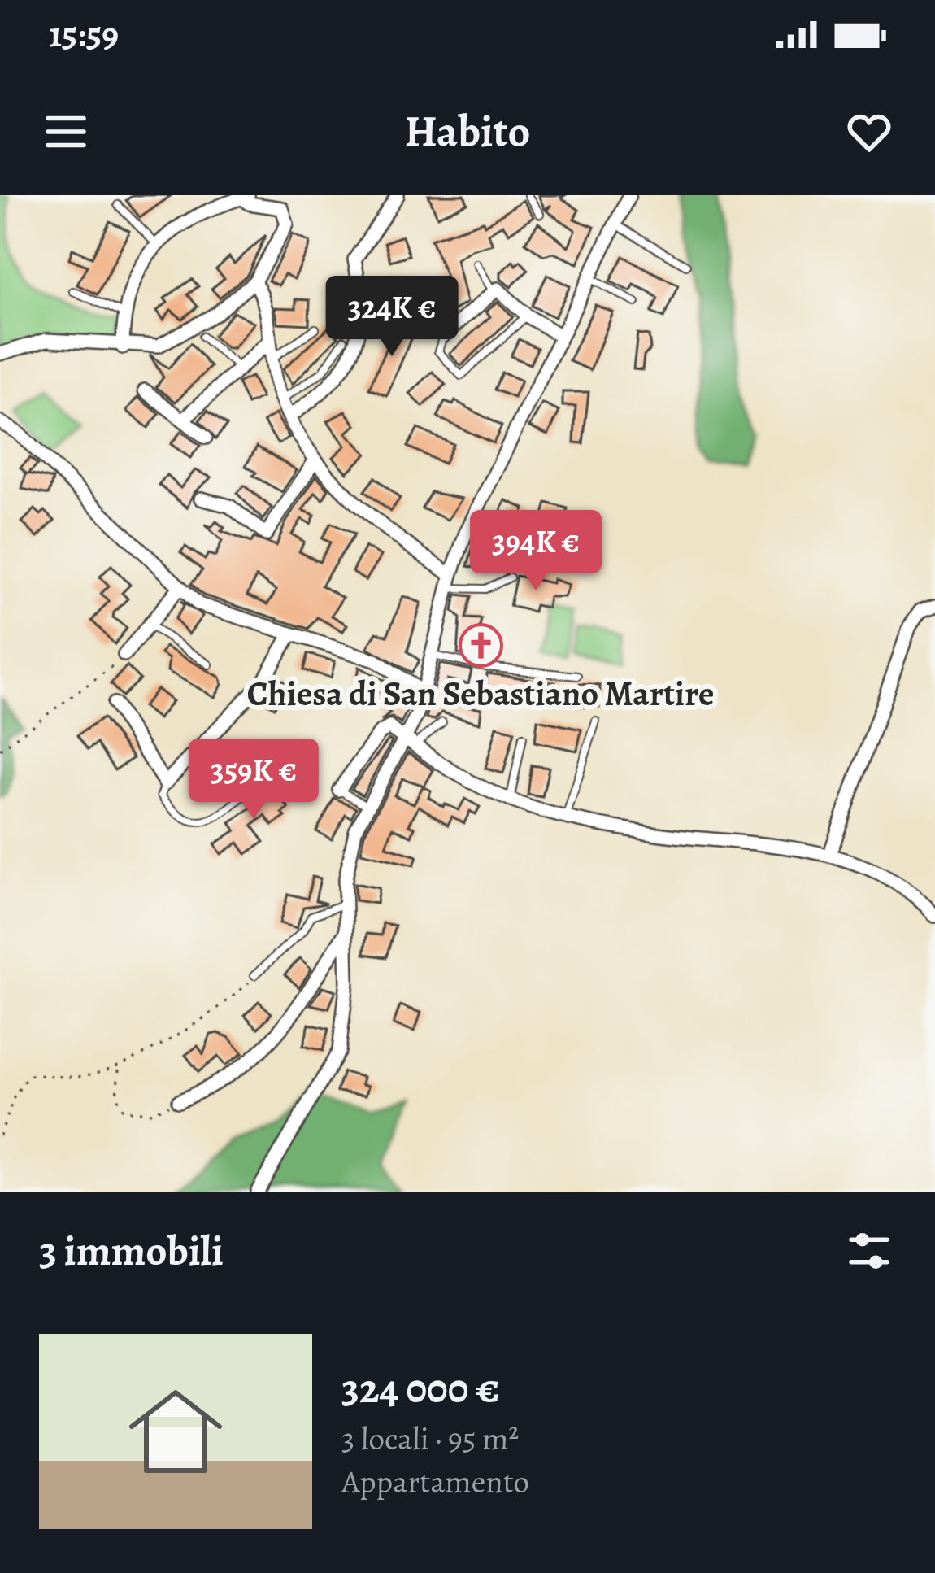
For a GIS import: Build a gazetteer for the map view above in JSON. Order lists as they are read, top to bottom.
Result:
{
  "places": {
    "church": ["Chiesa di San Sebastiano Martire"]
  },
  "page": {
    "status": "15:59",
    "header": "Habito",
    "price": ["324K €", "394K €", "359K €"],
    "heading": "3 immobili",
    "list": [
      {
        "name": "324 000 €",
        "note": "3 locali · 95 m² · Appartamento"
      }
    ]
  }
}
